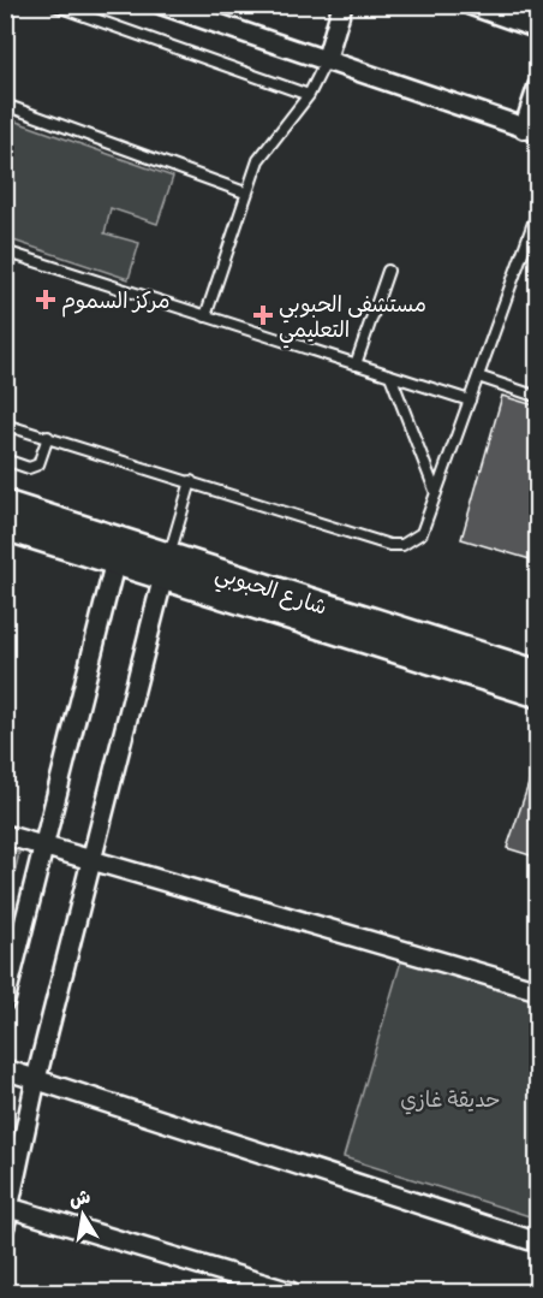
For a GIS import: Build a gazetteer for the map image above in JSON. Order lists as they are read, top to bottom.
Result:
{
  "streets": {
    "main road": ["شارع الحبوبي"]
  },
  "parks": ["حديقة غازي"],
  "places": {
    "health": ["مركز السموم", "مستشفى الحبوبي التعليمي"]
  },
  "north": "top"
}
